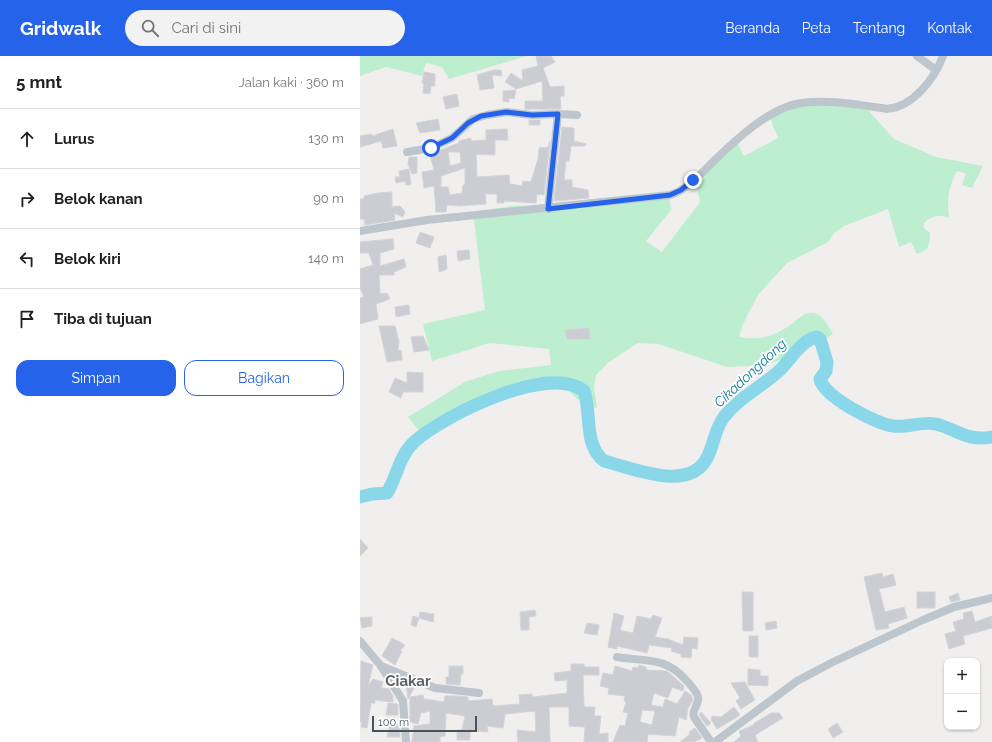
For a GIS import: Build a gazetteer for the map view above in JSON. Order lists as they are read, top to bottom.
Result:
{
  "districts": ["Ciakar"],
  "water": ["Cikadongdong"],
  "scale_bar": "100 m",
  "page": {
    "header": "Gridwalk",
    "search": "Cari di sini",
    "nav": [
      "Beranda",
      "Peta",
      "Tentang",
      "Kontak"
    ],
    "heading": ["5 mnt", "Jalan kaki · 360 m"],
    "list": [
      ["Lurus", "130 m"],
      ["Belok kanan", "90 m"],
      ["Belok kiri", "140 m"],
      "Tiba di tujuan"
    ],
    "buttons": ["Simpan", "Bagikan"],
    "map_buttons": ["+", "−"],
    "scale": "100 m"
  }
}
